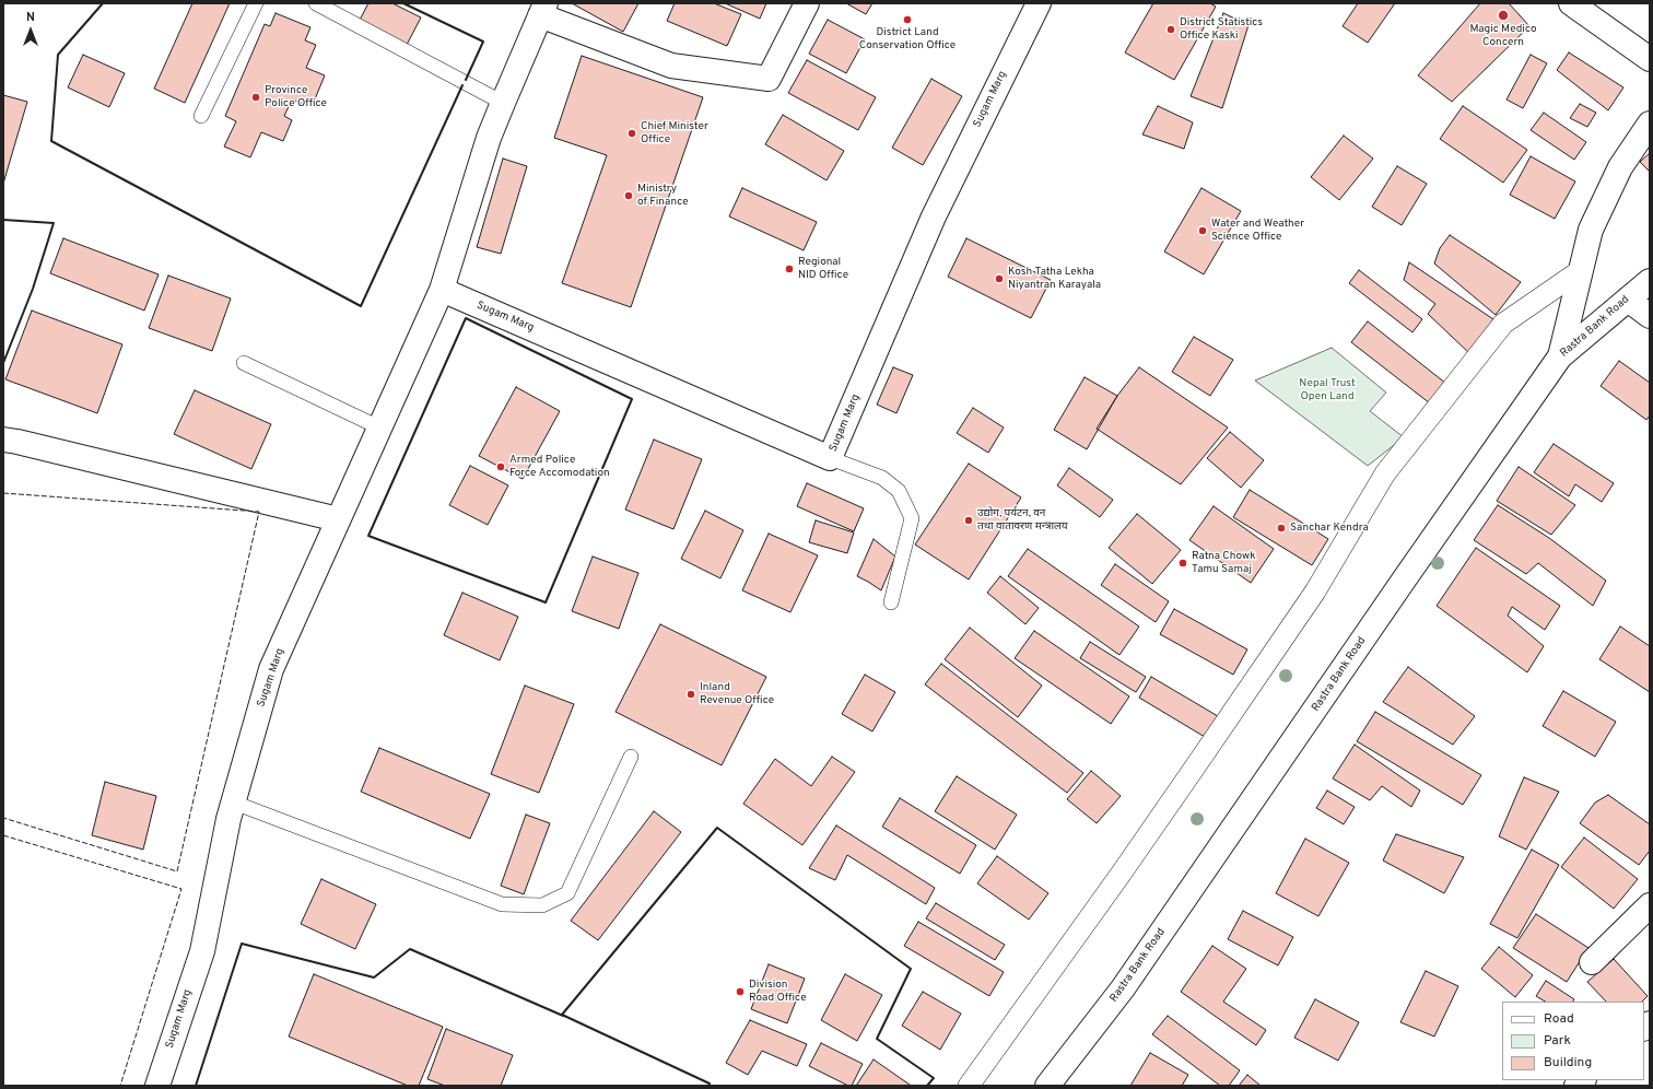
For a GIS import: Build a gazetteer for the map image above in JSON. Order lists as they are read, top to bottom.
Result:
{
  "streets": {
    "street": ["Sugam Marg", "Rastra Bank Road"]
  },
  "parks": ["Nepal Trust Open Land"],
  "places": [
    "Magic Medico Concern",
    "District Land Conservation Office",
    "District Statistics Office Kaski",
    "Province Police Office",
    "Chief Minister Office",
    "Ministry of Finance",
    "Water and Weather Science Office",
    "Regional NID Office",
    "Kosh Tatha Lekha Niyantran Karayala",
    "Armed Police Force Accomodation",
    "उद्योग, पर्यटन, वन तथा वातावरण मन्त्रालय",
    "Sanchar Kendra",
    "Ratna Chowk Tamu Samaj",
    "Inland Revenue Office",
    "Division Road Office"
  ],
  "legend": ["Road", "Park", "Building"],
  "north": "top"
}
